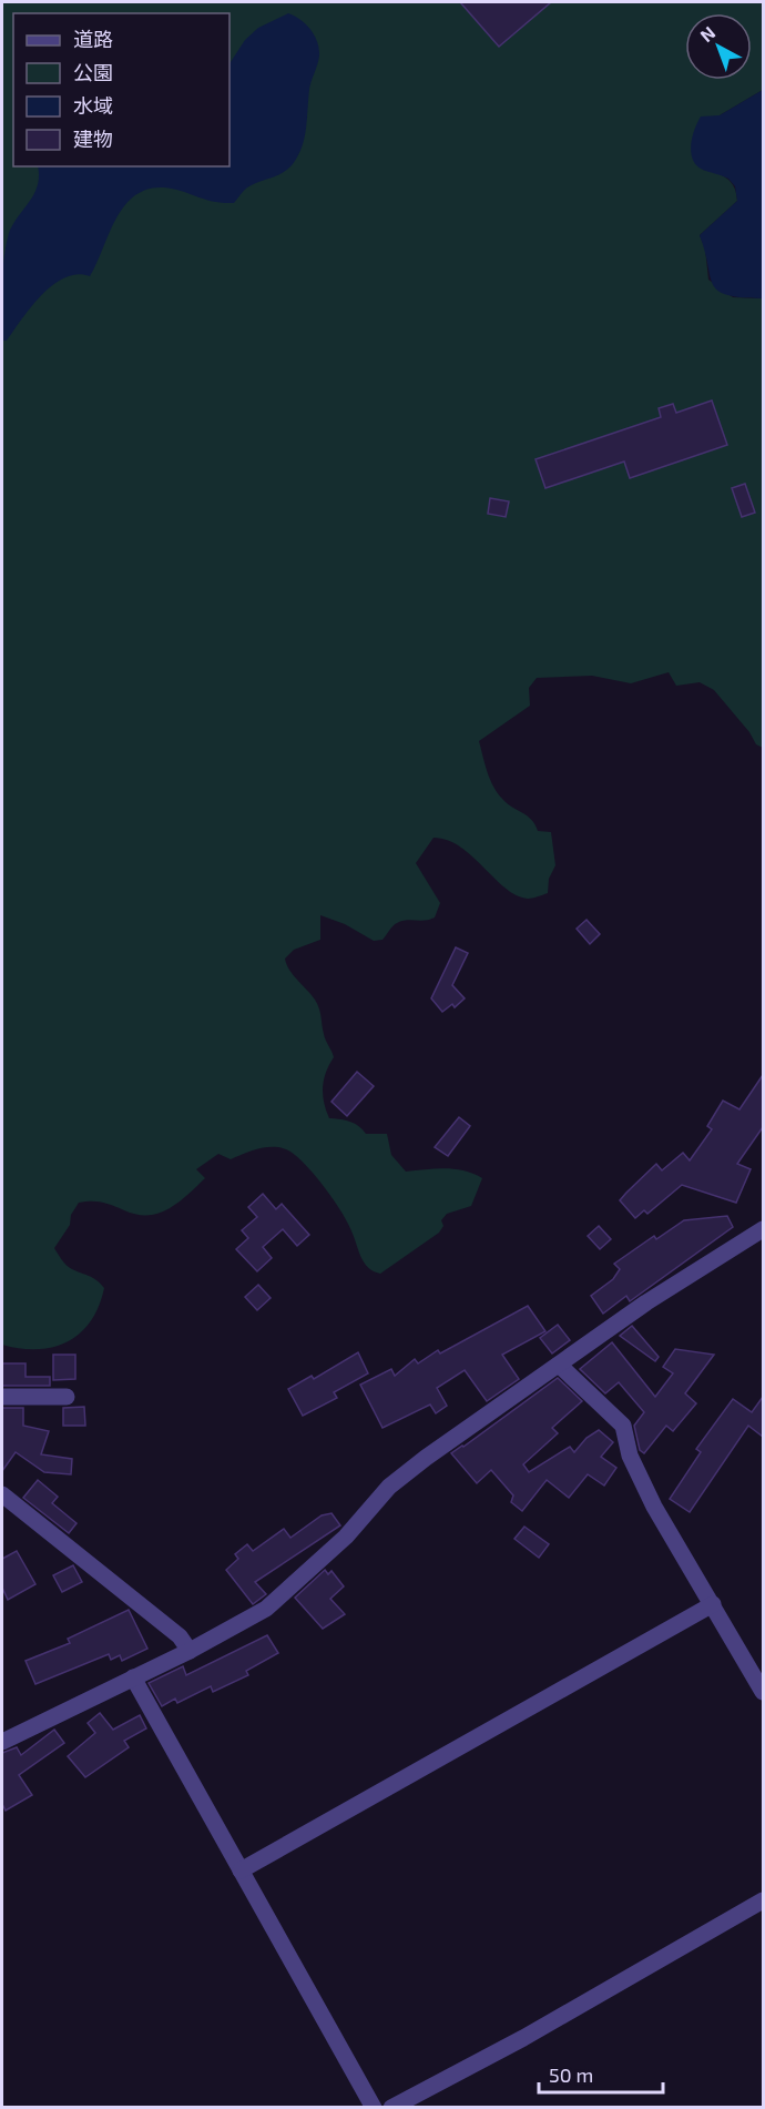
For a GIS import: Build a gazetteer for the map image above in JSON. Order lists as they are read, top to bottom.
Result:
{
  "legend": [
    "道路",
    "公園",
    "水域",
    "建物"
  ],
  "scale_bar": "50 m",
  "north": "top left"
}
